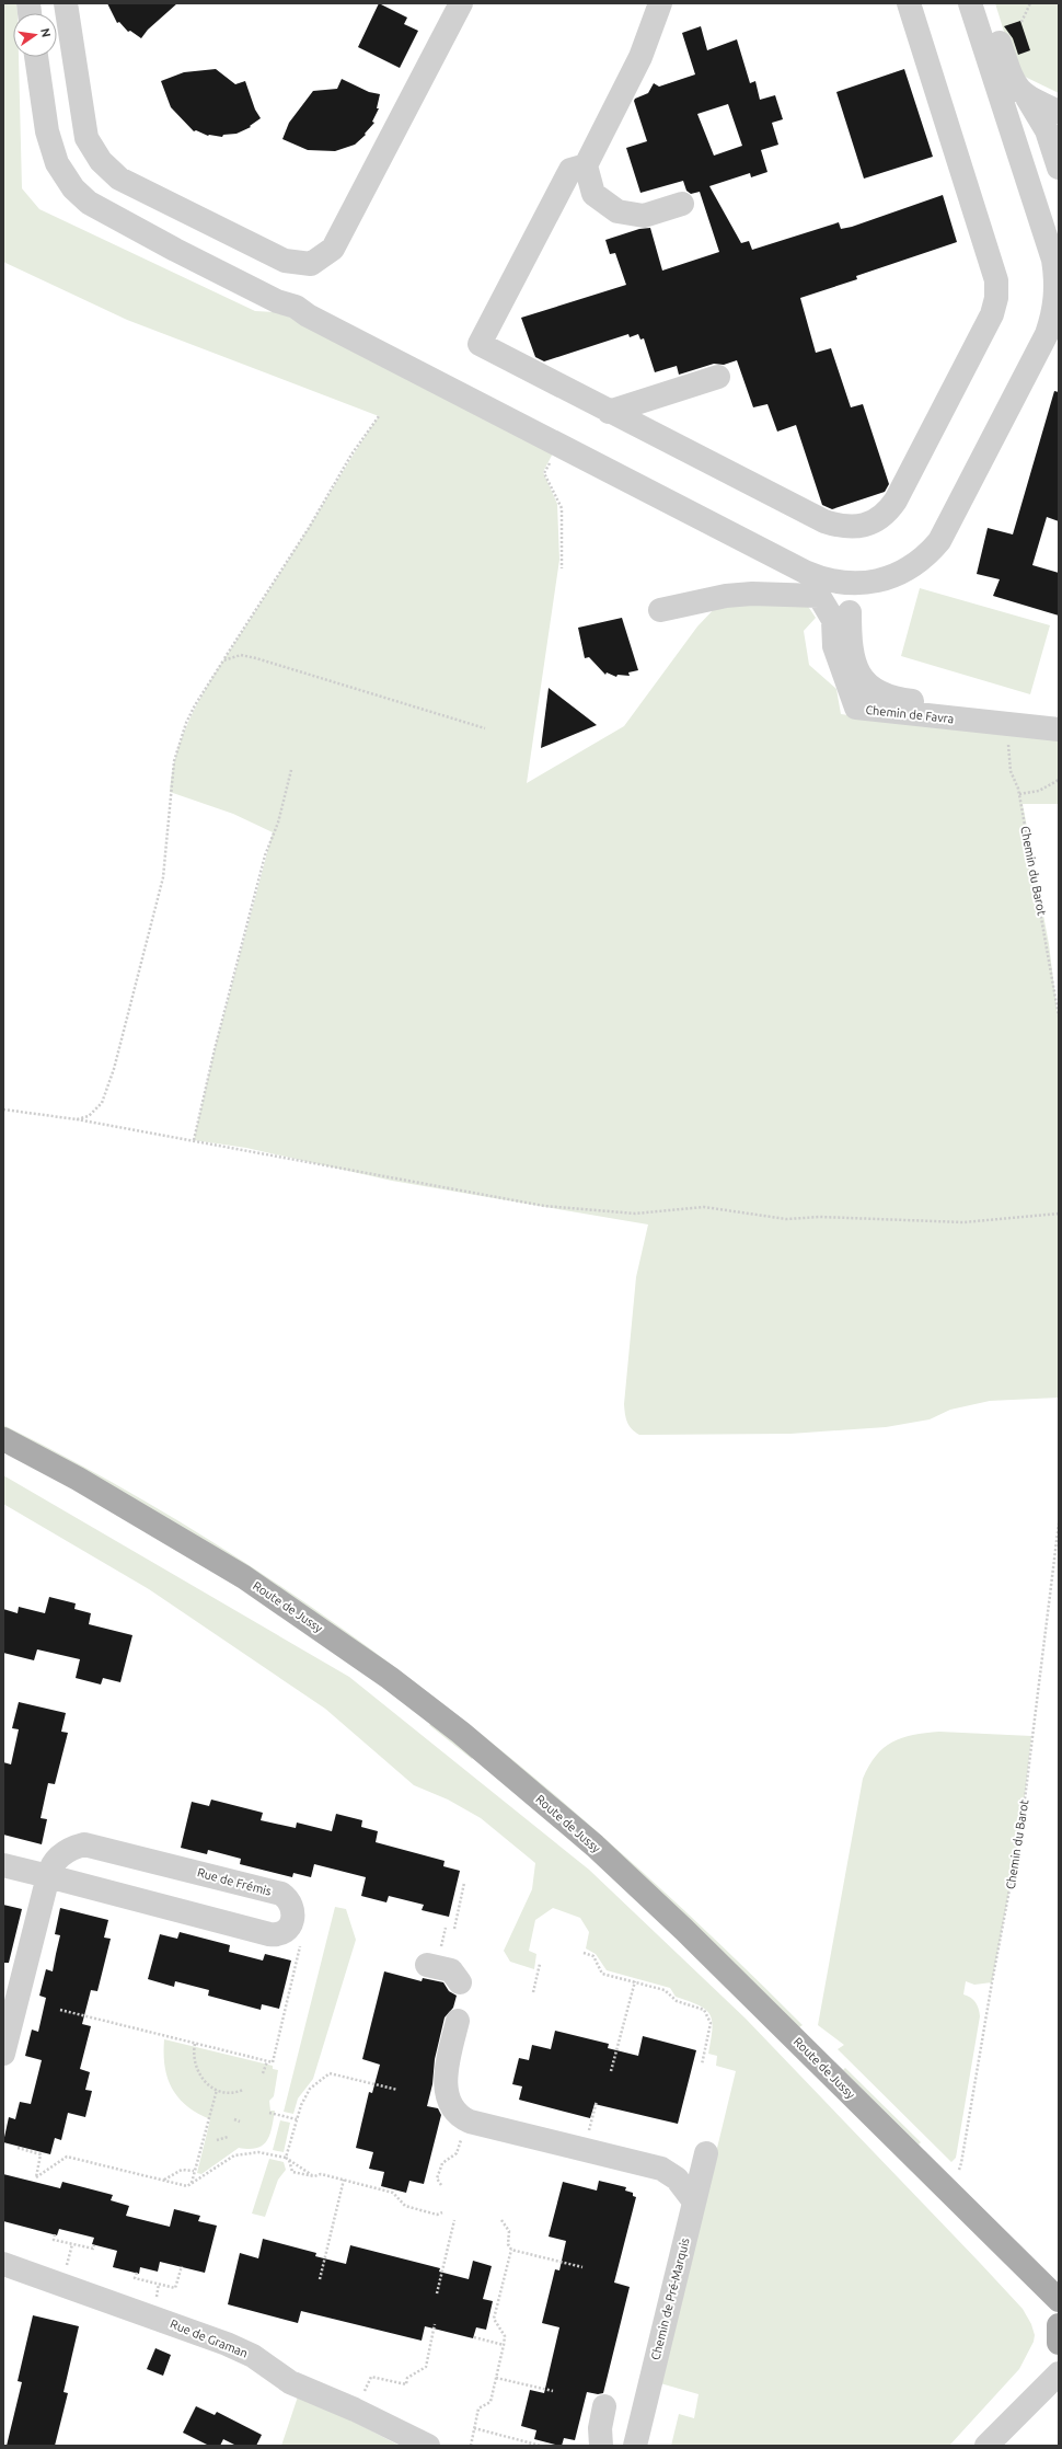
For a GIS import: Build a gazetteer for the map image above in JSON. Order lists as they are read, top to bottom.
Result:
{
  "streets": {
    "main road": ["Route de Jussy"],
    "street": [
      "Chemin de Favra",
      "Rue de Frémis",
      "Chemin de Pré-Marquis",
      "Rue de Graman"
    ],
    "path": ["Chemin du Barot"]
  },
  "crossings": [
    ["Chemin de Favra", "Chemin du Barot"]
  ],
  "north": "right"
}
